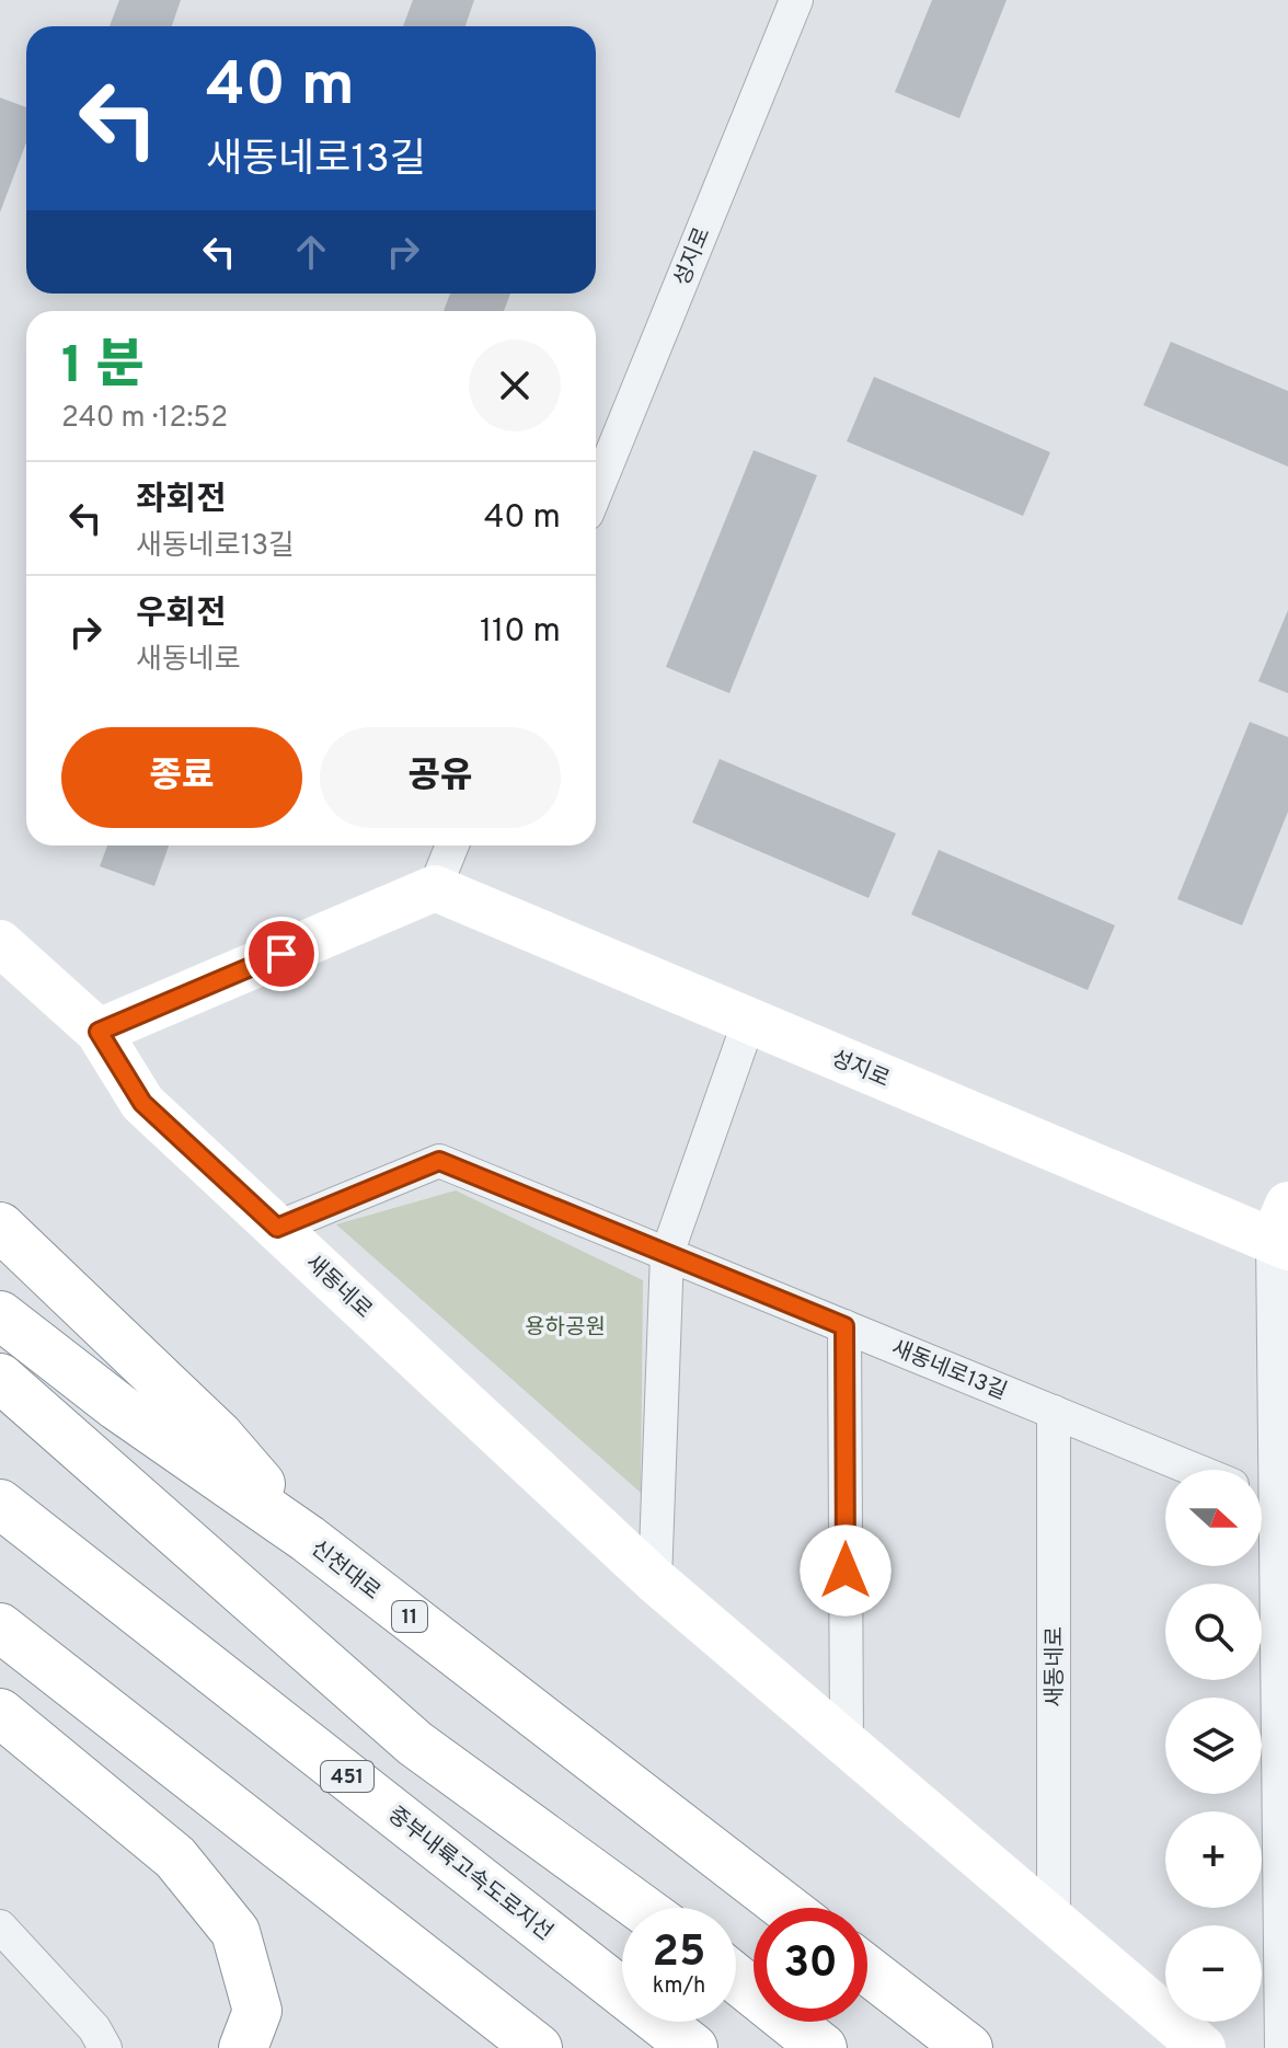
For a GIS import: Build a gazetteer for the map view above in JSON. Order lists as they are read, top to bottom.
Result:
{
  "streets": {
    "highway": [
      "신천대로",
      "11",
      "451",
      "중부내륙고속도로지선"
    ],
    "street": ["성지로", "새동네로", "새동네로13길"]
  },
  "crossings": [
    ["새동네로", "새동네로13길"]
  ],
  "parks": ["용하공원"],
  "north": "right",
  "page": {
    "turn": ["40 m", "새동네로13길"],
    "heading": ["1 분", "240 m · 12:52"],
    "list": [
      {
        "name": "좌회전",
        "note": "새동네로13길",
        "value": "40 m"
      },
      {
        "name": "우회전",
        "note": "새동네로",
        "value": "110 m"
      }
    ],
    "buttons": ["종료", "공유"],
    "map_buttons": ["+", "−"],
    "speed": "25 km/h",
    "limit": "30"
  }
}
